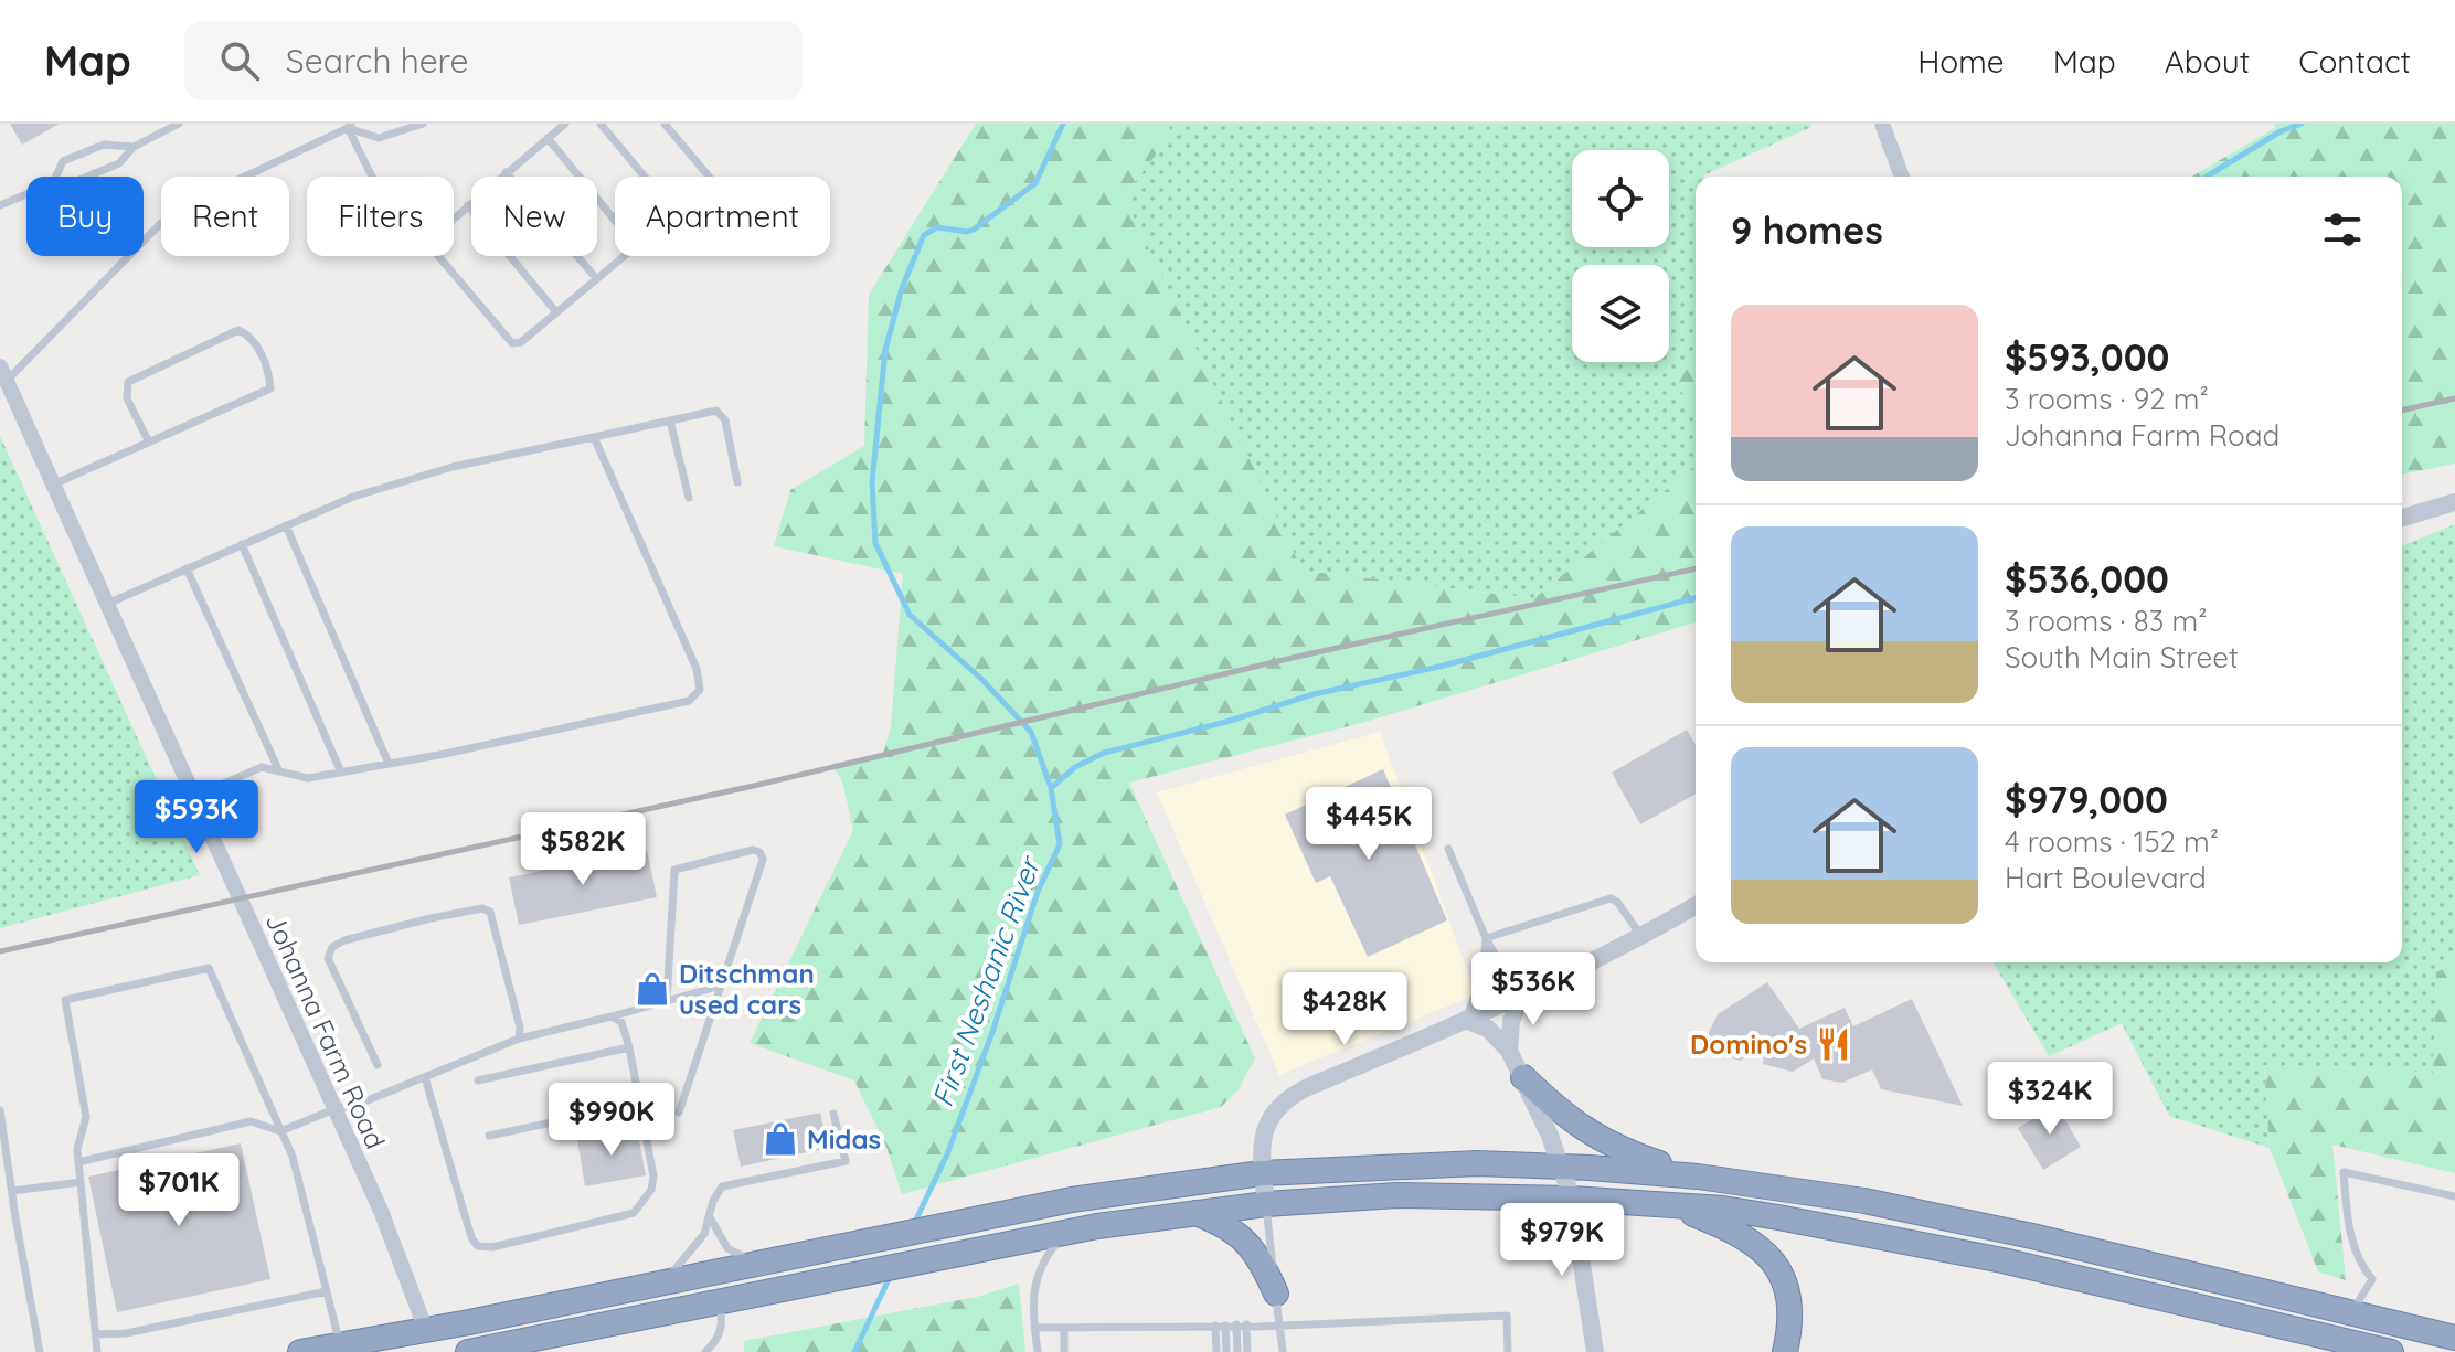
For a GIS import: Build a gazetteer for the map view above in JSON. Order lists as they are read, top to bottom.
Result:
{
  "streets": {
    "street": ["Johanna Farm Road"]
  },
  "water": ["First Neshanic River"],
  "places": {
    "shop": ["Ditschman used cars", "Midas"],
    "restaurant": ["Domino's"]
  },
  "page": {
    "header": "Map",
    "search": "Search here",
    "nav": [
      "Home",
      "Map",
      "About",
      "Contact"
    ],
    "chip": [
      "Buy",
      "Rent",
      "Filters",
      "New",
      "Apartment"
    ],
    "heading": "9 homes",
    "list": [
      {
        "name": "$593,000",
        "note": "3 rooms · 92 m² · Johanna Farm Road"
      },
      {
        "name": "$536,000",
        "note": "3 rooms · 83 m² · South Main Street"
      },
      {
        "name": "$979,000",
        "note": "4 rooms · 152 m² · Hart Boulevard"
      }
    ],
    "price": [
      "$593K",
      "$445K",
      "$582K",
      "$536K",
      "$428K",
      "$324K",
      "$990K",
      "$701K",
      "$979K"
    ]
  }
}
